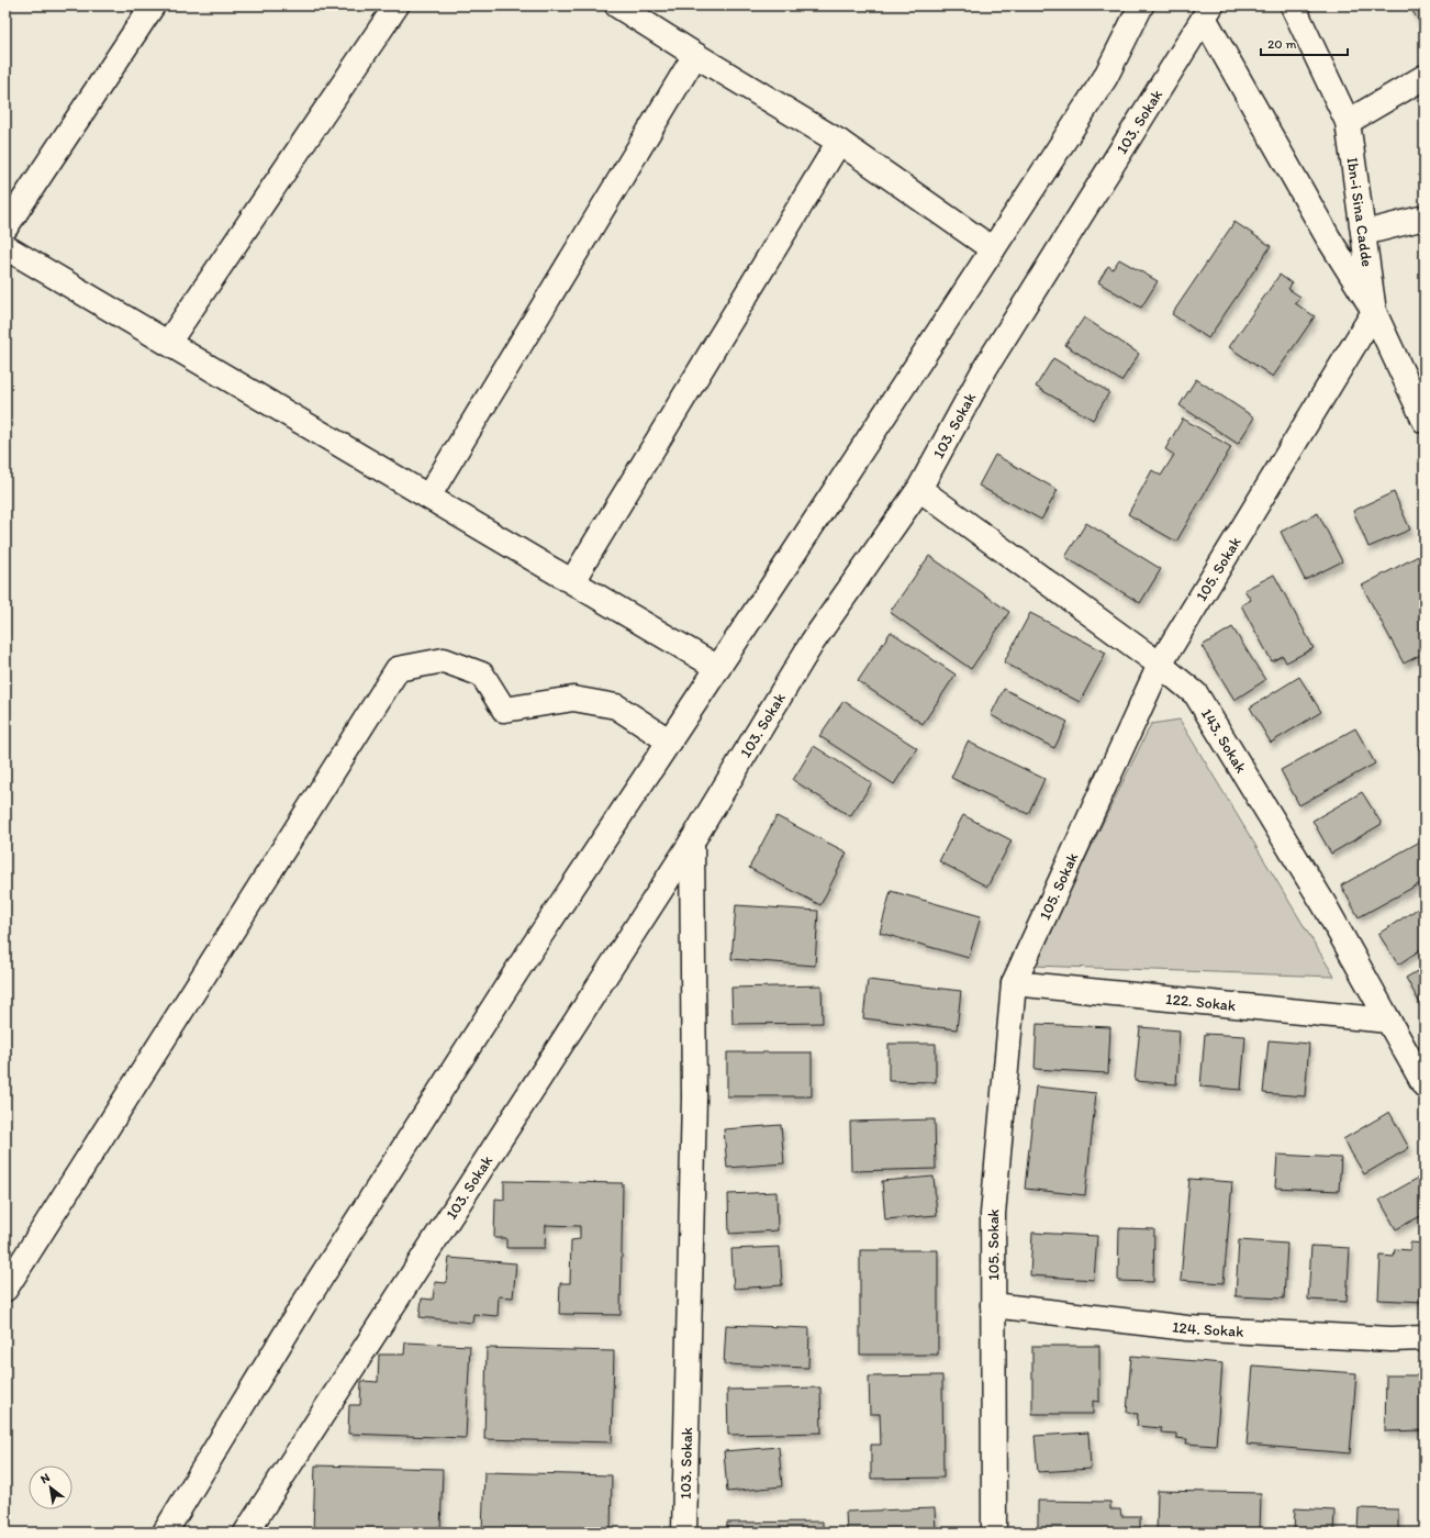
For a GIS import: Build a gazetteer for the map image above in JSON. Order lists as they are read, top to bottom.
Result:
{
  "streets": {
    "street": [
      "103. Sokak",
      "Ibn-i Sina Cadde",
      "105. Sokak",
      "143. Sokak",
      "122. Sokak",
      "124. Sokak"
    ]
  },
  "crossings": [
    ["103. Sokak", "143. Sokak"],
    ["Ibn-i Sina Cadde", "105. Sokak"],
    ["105. Sokak", "143. Sokak"],
    ["105. Sokak", "122. Sokak"],
    ["105. Sokak", "124. Sokak"],
    ["143. Sokak", "122. Sokak"]
  ],
  "scale_bar": "20 m",
  "north": "top left"
}
